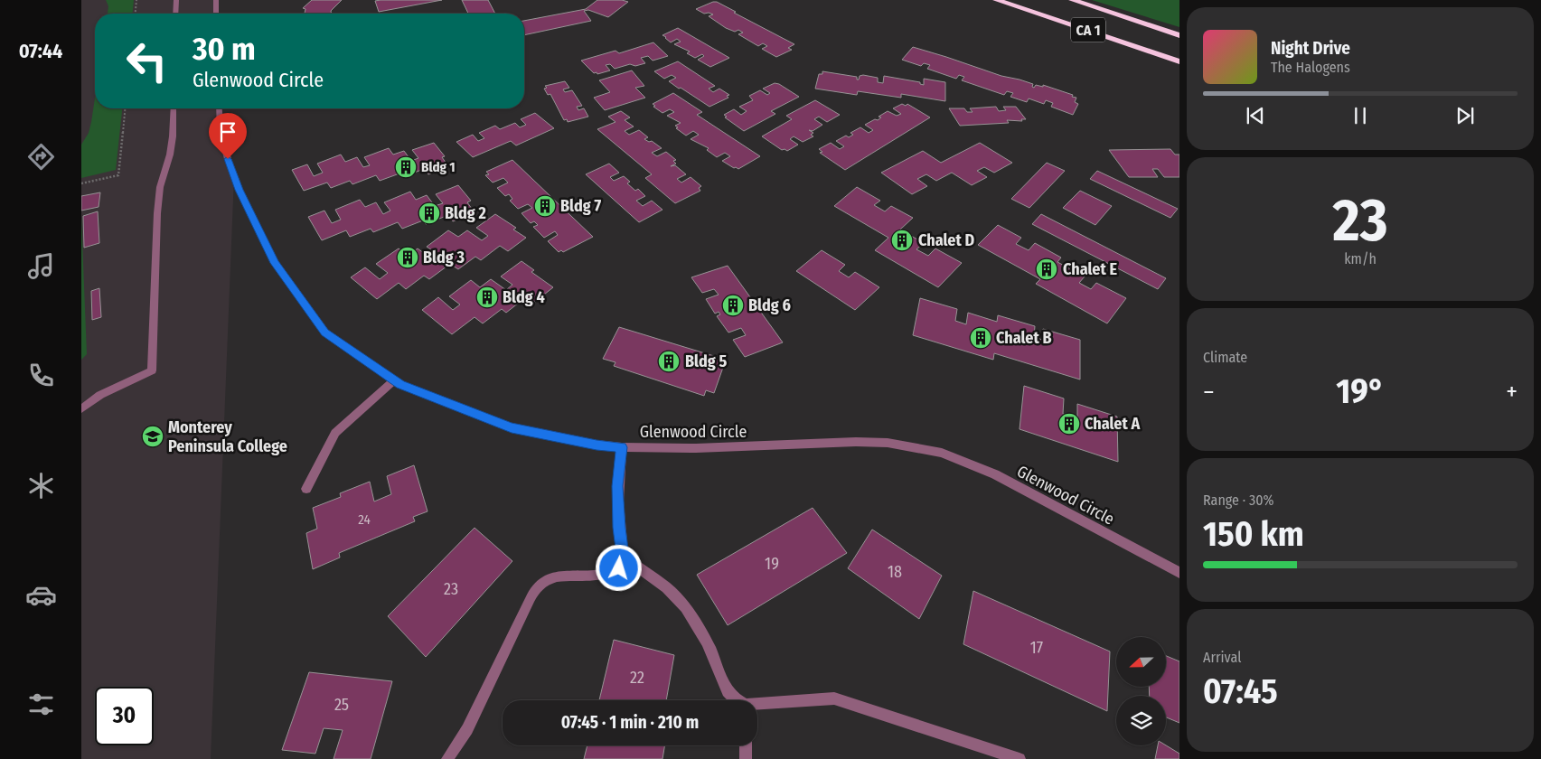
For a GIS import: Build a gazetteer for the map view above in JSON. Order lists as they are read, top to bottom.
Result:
{
  "streets": {
    "highway": ["CA 1"],
    "street": ["Glenwood Circle"]
  },
  "places": {
    "building": [
      "Bldg 1",
      "Bldg 7",
      "Bldg 2",
      "Chalet D",
      "Bldg 3",
      "Chalet E",
      "Bldg 4",
      "Bldg 6",
      "Chalet B",
      "Bldg 5",
      "Chalet A"
    ],
    "school or university": ["Monterey Peninsula College"]
  },
  "house_numbers": [
    "24",
    "19",
    "18",
    "23",
    "17",
    "22",
    "25"
  ],
  "north": "left",
  "page": {
    "tabs": "07:44",
    "turn": ["30 m", "Glenwood Circle"],
    "song": ["Night Drive", "The Halogens"],
    "tile": [
      ["23", "km/h"],
      "Climate",
      ["Range · 30%", "150 km"],
      ["Arrival", "07:45"]
    ],
    "heat": ["−", "19°", "+"],
    "limit": "30",
    "trip": "07:45 · 1 min · 210 m"
  }
}
